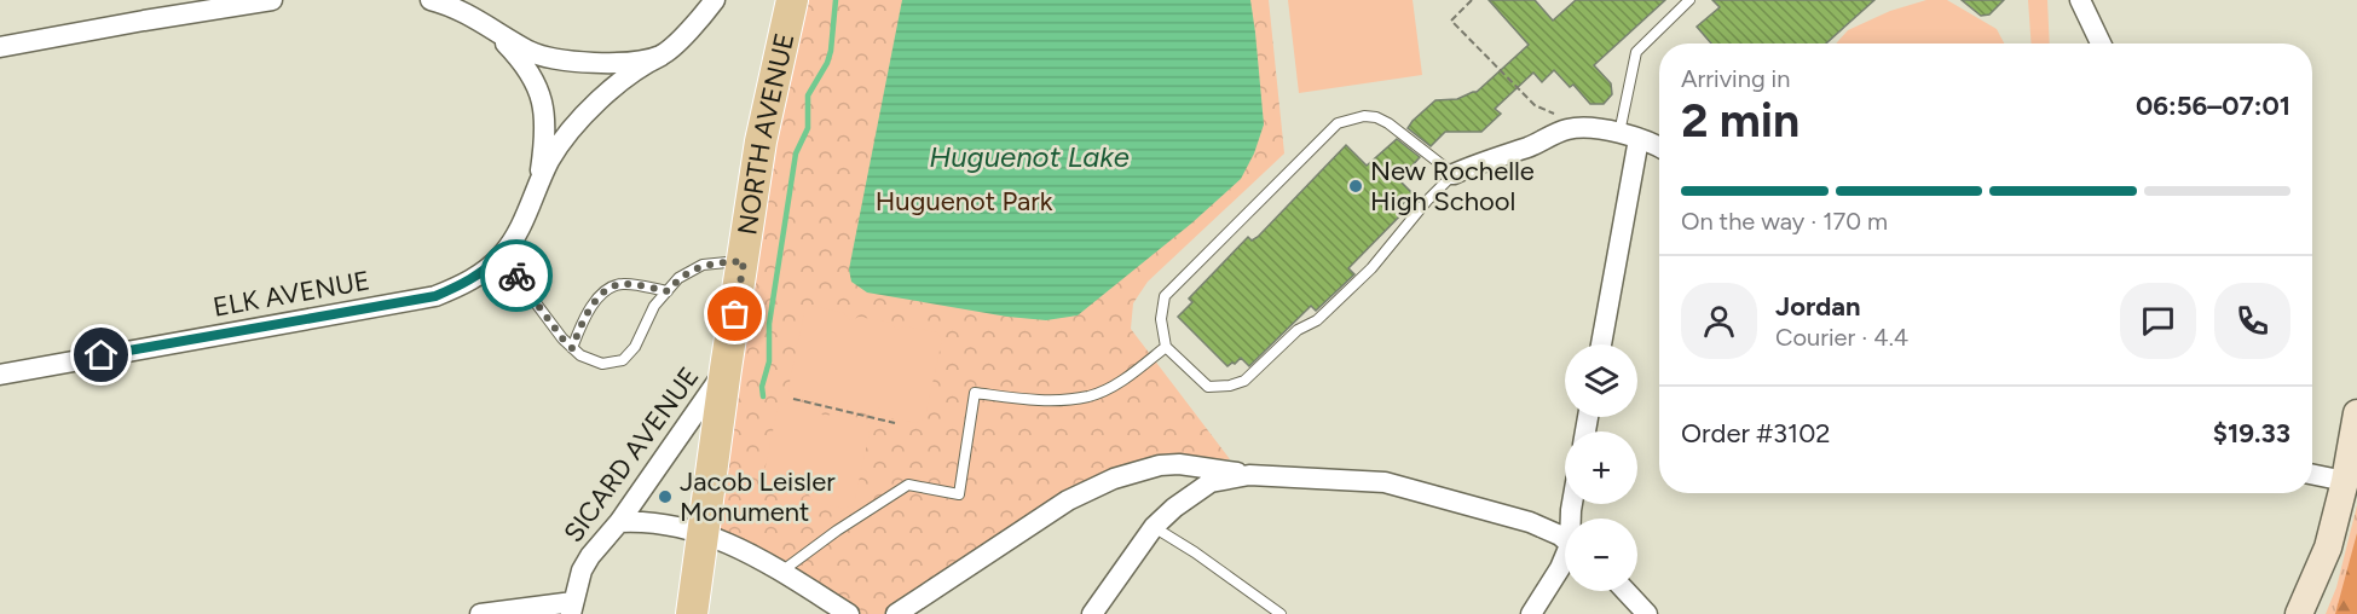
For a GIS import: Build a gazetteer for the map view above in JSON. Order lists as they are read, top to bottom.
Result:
{
  "streets": {
    "main road": ["NORTH AVENUE"],
    "street": ["ELK AVENUE", "SICARD AVENUE"]
  },
  "crossings": [
    ["NORTH AVENUE", "SICARD AVENUE"]
  ],
  "water": ["Huguenot Lake"],
  "parks": ["Huguenot Park"],
  "places": ["New Rochelle High School", "Jacob Leisler Monument"],
  "page": {
    "heading": ["2 min", "Arriving in", "06:56–07:01"],
    "panel": [
      "Jordan",
      "Courier · 4.4",
      "Order #3102",
      "$19.33"
    ],
    "bar": "On the way · 170 m",
    "map_buttons": ["+", "−"]
  }
}
